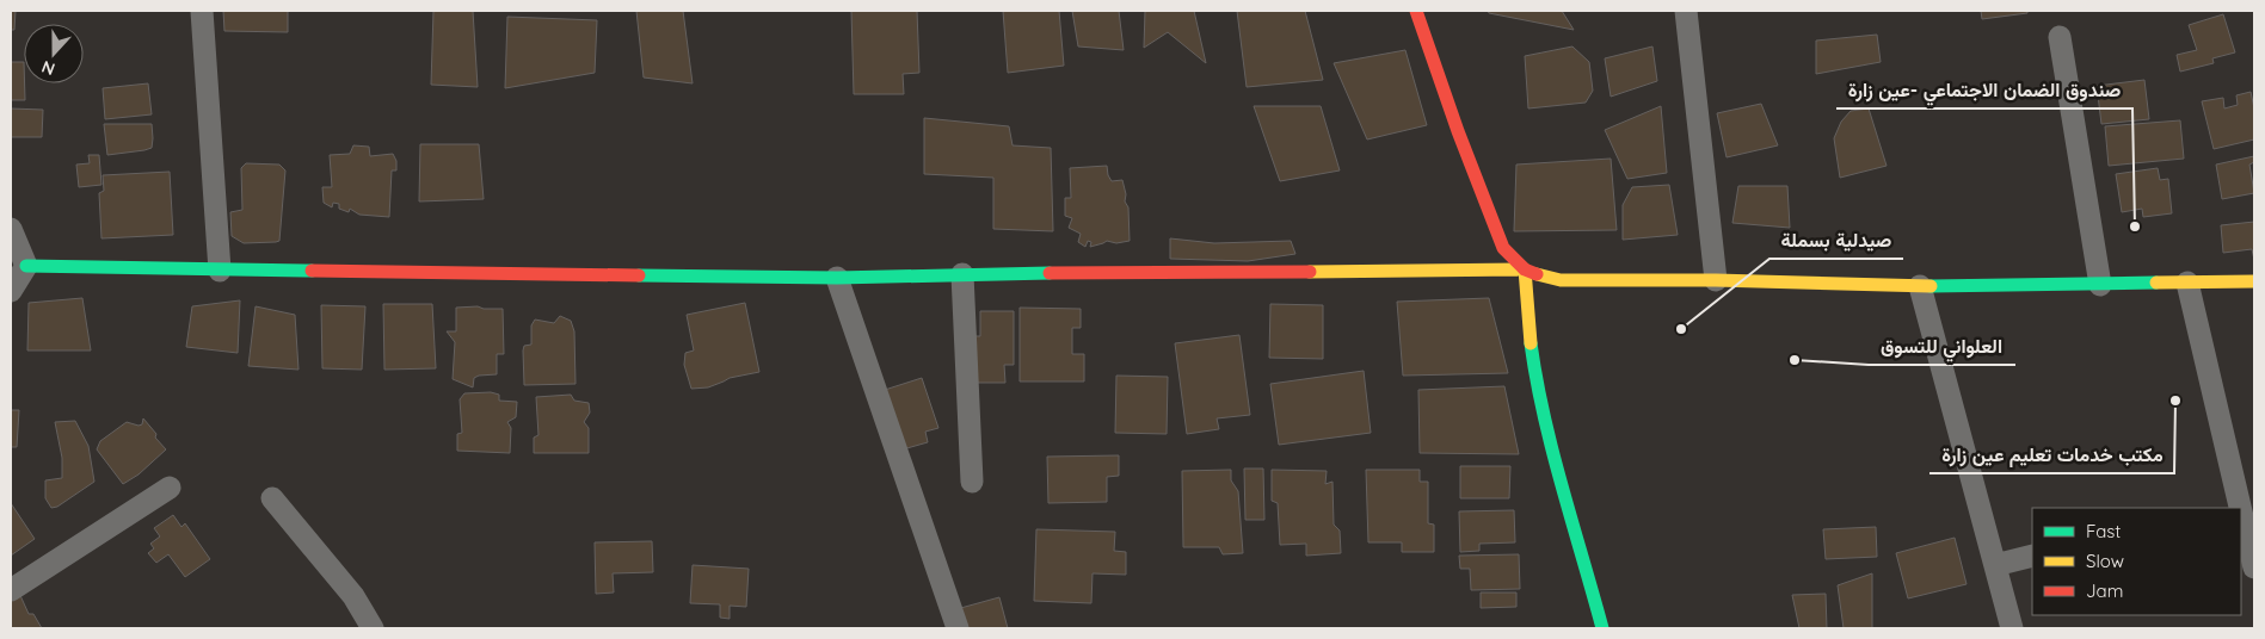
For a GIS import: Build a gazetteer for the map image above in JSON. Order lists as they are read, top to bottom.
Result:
{
  "places": [
    "صندوق الضمان الاجتماعي -عين زارة",
    "صيدلية بسملة",
    "العلواني للتسوق",
    "مكتب خدمات تعليم عين زارة"
  ],
  "legend": ["Fast", "Slow", "Jam"],
  "north": "bottom"
}
